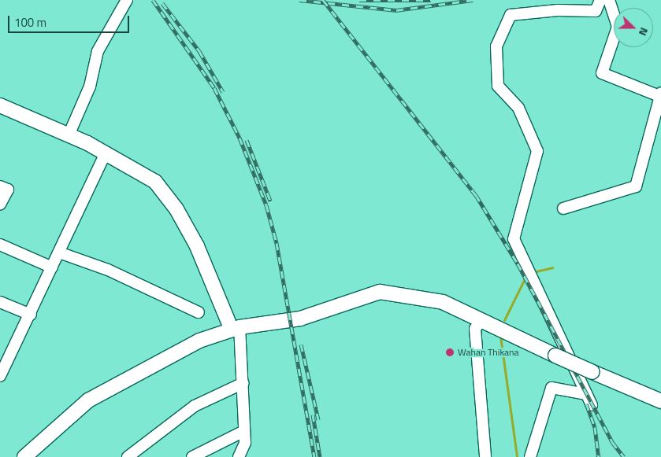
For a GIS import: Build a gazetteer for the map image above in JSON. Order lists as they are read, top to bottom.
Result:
{
  "places": ["Wahan Thikana"],
  "scale_bar": "100 m",
  "north": "right"
}
